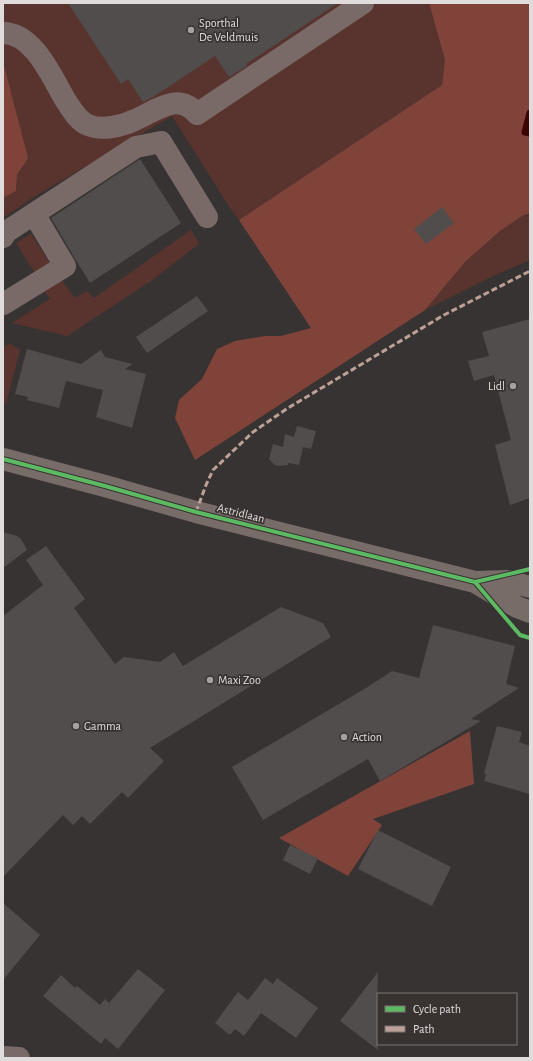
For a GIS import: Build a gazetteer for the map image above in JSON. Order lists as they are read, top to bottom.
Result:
{
  "streets": {
    "main road": ["Astridlaan"]
  },
  "places": [
    "Sporthal De Veldmuis",
    "Lidl",
    "Maxi Zoo",
    "Gamma",
    "Action"
  ],
  "legend": ["Cycle path", "Path"]
}
